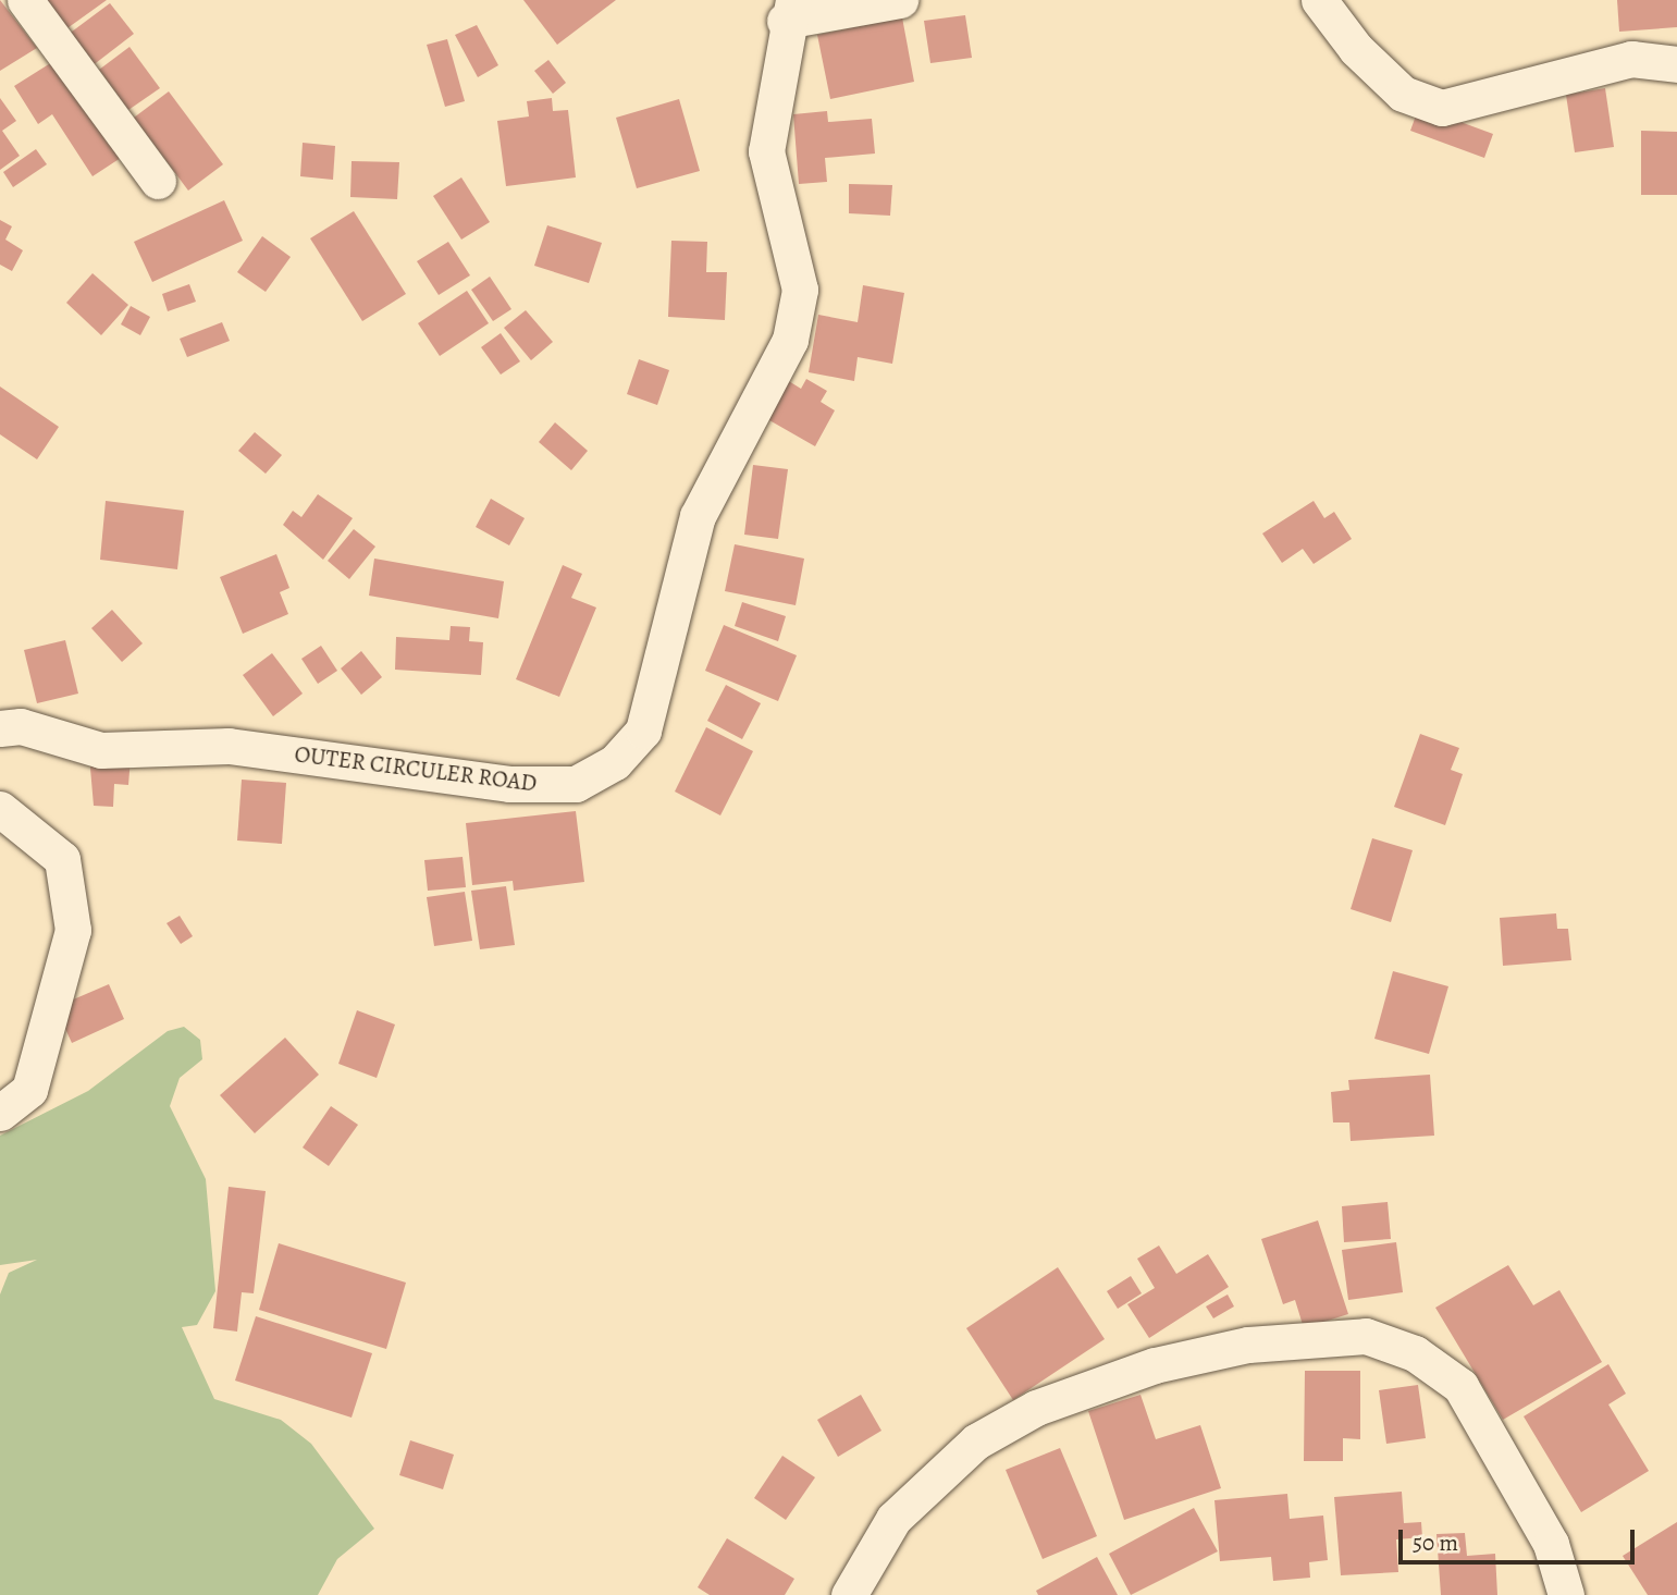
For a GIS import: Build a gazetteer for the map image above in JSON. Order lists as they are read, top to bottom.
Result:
{
  "streets": {
    "street": ["OUTER CIRCULER ROAD"]
  },
  "scale_bar": "50 m"
}
